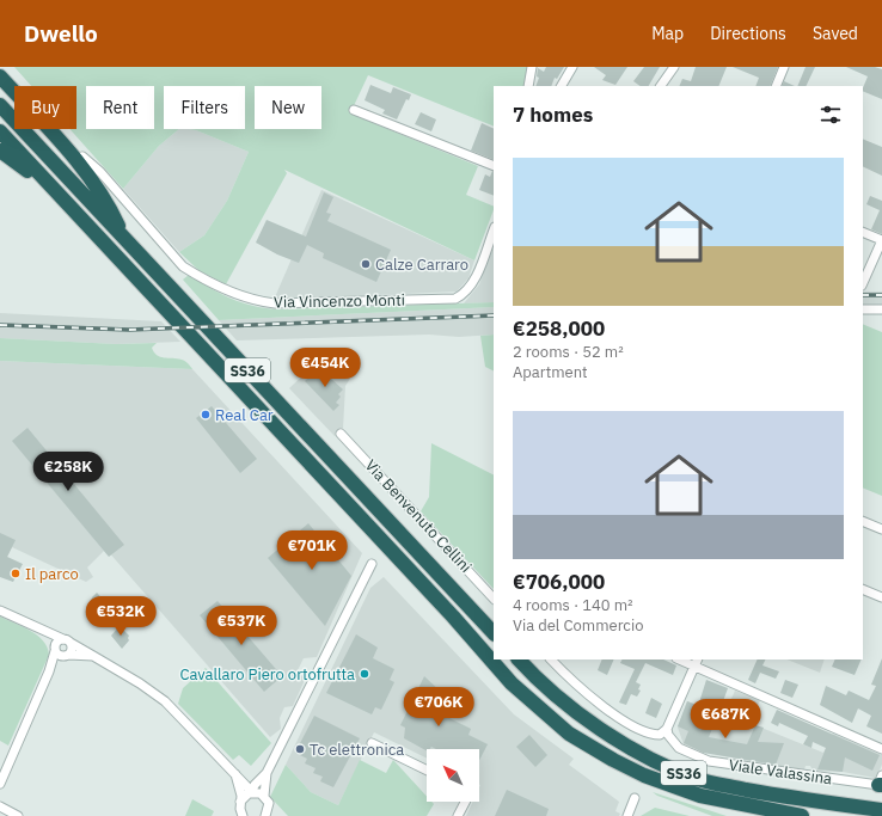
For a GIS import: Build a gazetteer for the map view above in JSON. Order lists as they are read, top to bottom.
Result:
{
  "streets": {
    "highway": ["SS36"],
    "street": ["Via Vincenzo Monti", "Via Benvenuto Cellini", "Viale Valassina"]
  },
  "places": [
    "Calze Carraro",
    "Real Car",
    "Il parco",
    "Cavallaro Piero ortofrutta",
    "Tc elettronica"
  ],
  "north": "top left",
  "page": {
    "header": "Dwello",
    "nav": ["Map", "Directions", "Saved"],
    "chip": [
      "Buy",
      "Rent",
      "Filters",
      "New"
    ],
    "heading": "7 homes",
    "list": [
      {
        "name": "€258,000",
        "note": "2 rooms · 52 m² · Apartment"
      },
      {
        "name": "€706,000",
        "note": "4 rooms · 140 m² · Via del Commercio"
      }
    ],
    "price": [
      "€454K",
      "€258K",
      "€701K",
      "€532K",
      "€537K",
      "€706K",
      "€687K"
    ]
  }
}
